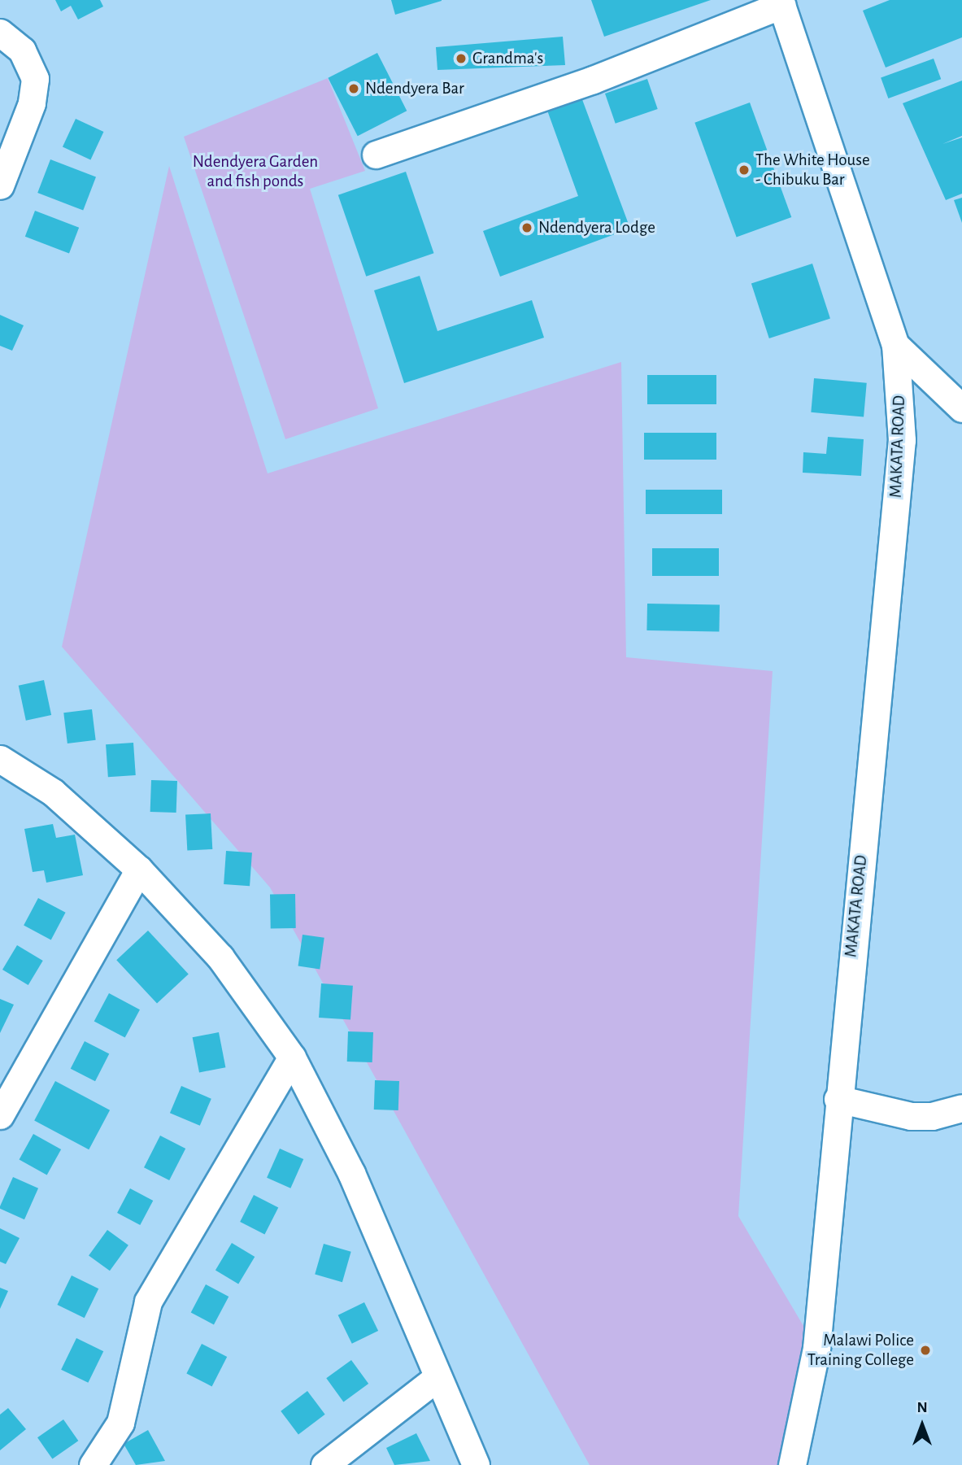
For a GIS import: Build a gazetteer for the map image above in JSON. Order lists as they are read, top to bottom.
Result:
{
  "streets": {
    "street": ["MAKATA ROAD"]
  },
  "parks": ["Ndendyera Garden and fish ponds"],
  "places": [
    "Grandma's",
    "Ndendyera Bar",
    "The White House - Chibuku Bar",
    "Ndendyera Lodge",
    "Malawi Police Training College"
  ],
  "north": "top"
}
